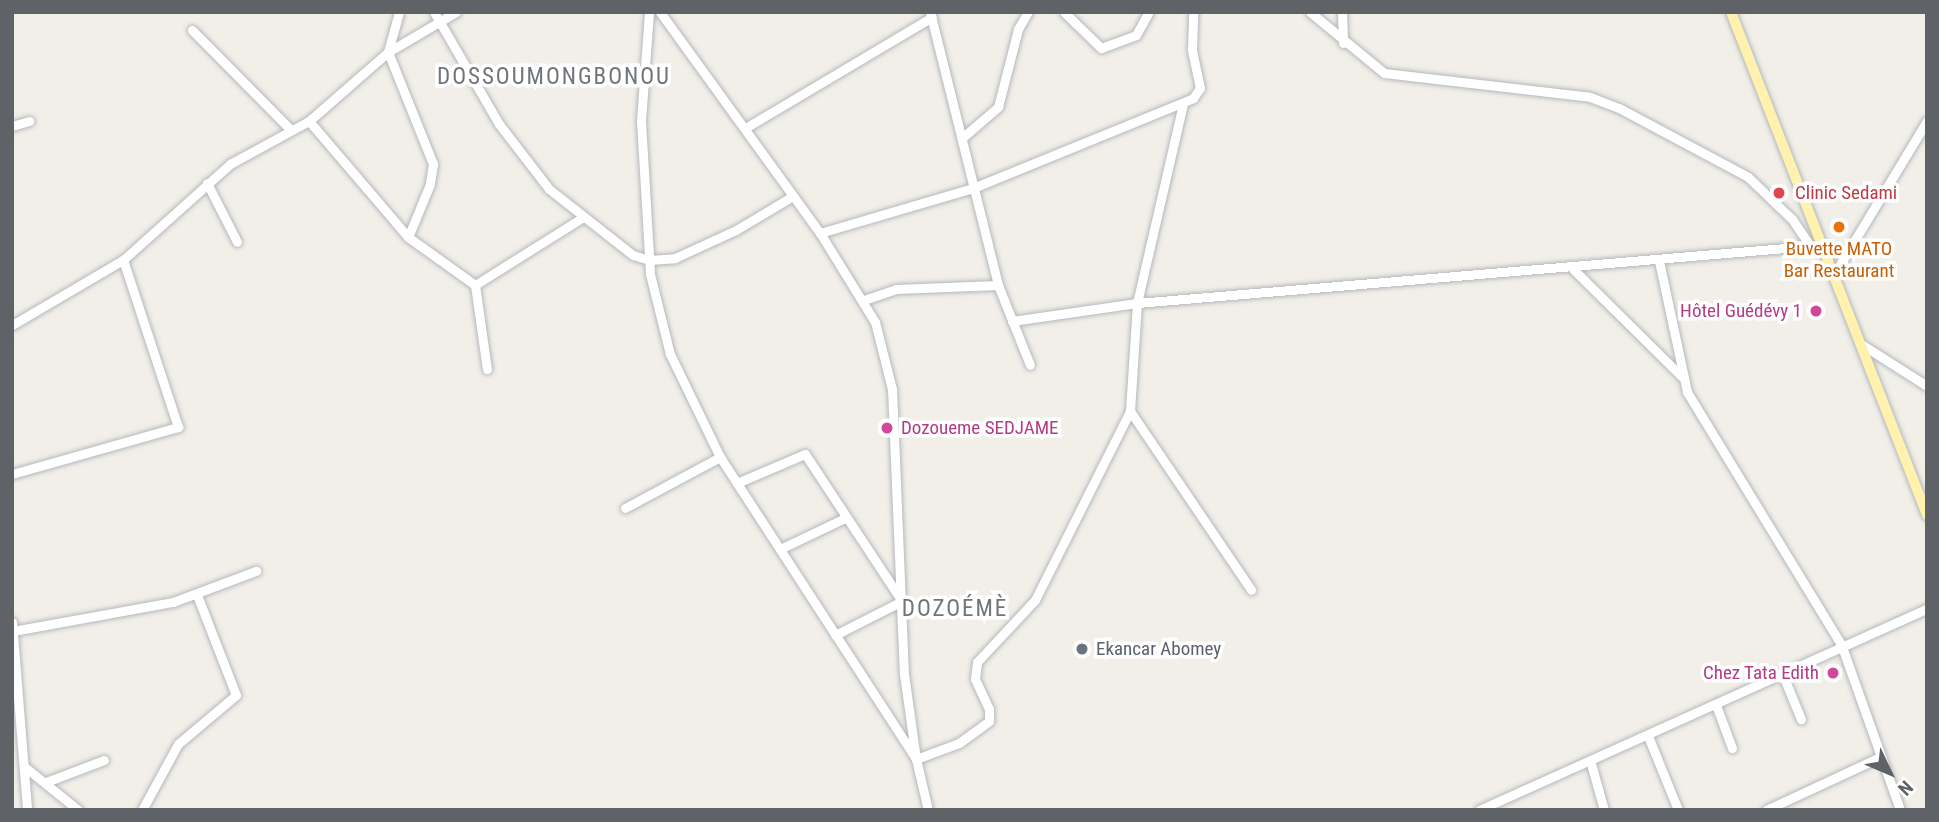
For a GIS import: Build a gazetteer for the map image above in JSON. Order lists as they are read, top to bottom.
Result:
{
  "districts": ["DOSSOUMONGBONOU", "DOZOÉMÈ"],
  "places": [
    "Clinic Sedami",
    "Buvette MATO Bar Restaurant",
    "Hôtel Guédévy 1",
    "Dozoueme SEDJAME",
    "Ekancar Abomey",
    "Chez Tata Edith"
  ],
  "north": "bottom right"
}
